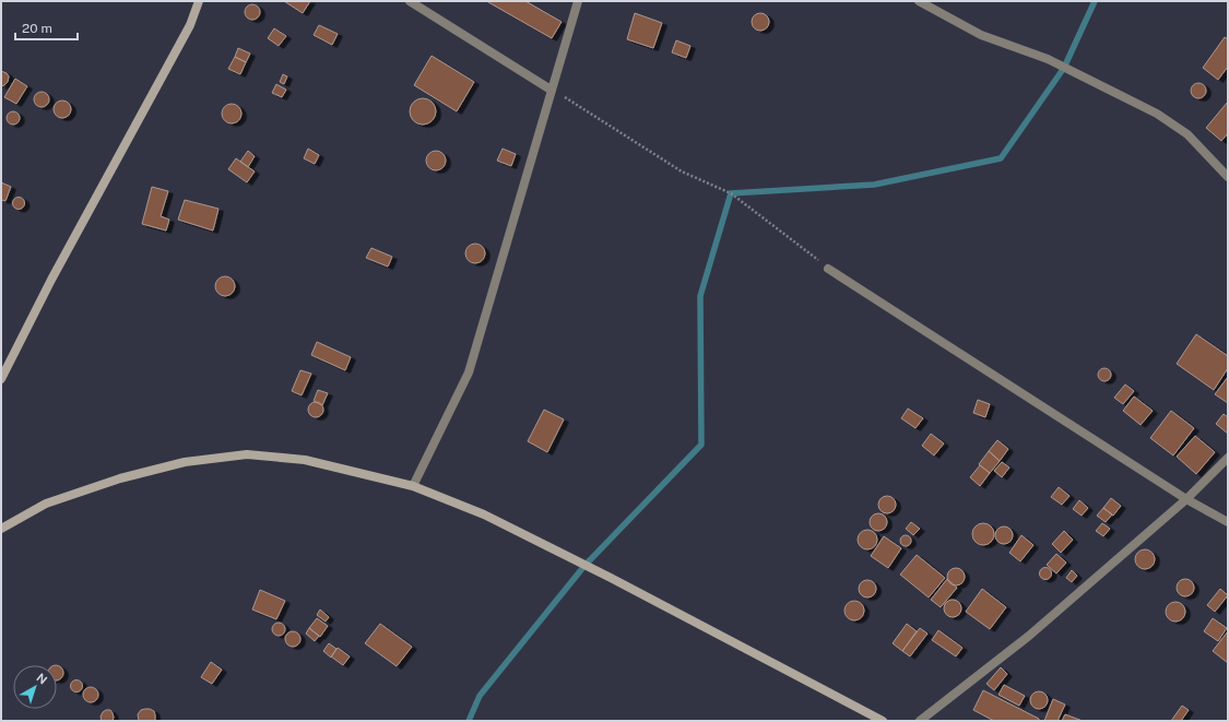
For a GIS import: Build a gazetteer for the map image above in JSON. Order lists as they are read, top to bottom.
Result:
{
  "scale_bar": "20 m",
  "north": "top right"
}
